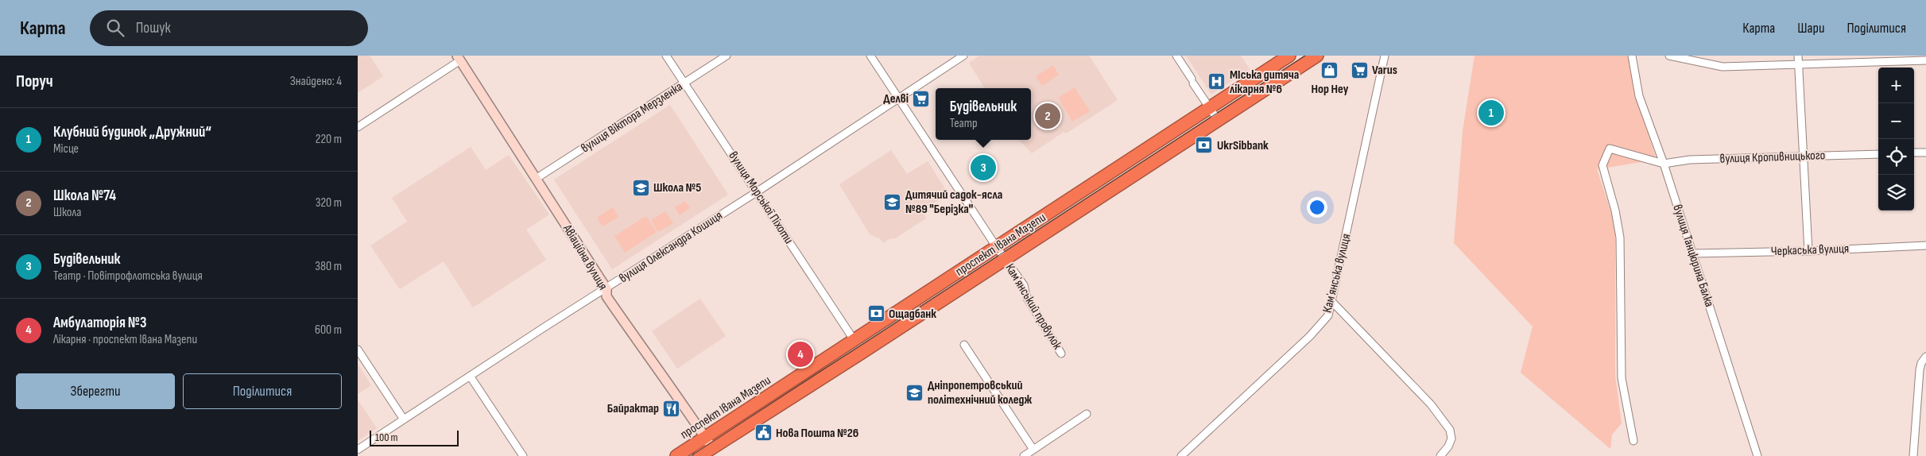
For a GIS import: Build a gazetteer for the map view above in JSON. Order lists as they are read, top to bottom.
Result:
{
  "streets": {
    "highway": ["проспект Івана Мазепи"],
    "street": [
      "вулиця Віктора Мерзленка",
      "вулиця Кропивницького",
      "вулиця Морської Піхоти",
      "вулиця Олександра Кошиця",
      "Черкаська вулиця",
      "вулиця Танцюрина Балка",
      "Авіаційна вулиця",
      "Камʼянська вулиця",
      "Камʼянський провулок"
    ]
  },
  "crossings": [
    ["вулиця Віктора Мерзленка", "вулиця Морської Піхоти"],
    ["вулиця Віктора Мерзленка", "Авіаційна вулиця"],
    ["вулиця Кропивницького", "вулиця Танцюрина Балка"],
    ["вулиця Морської Піхоти", "проспект Івана Мазепи"],
    ["вулиця Морської Піхоти", "вулиця Олександра Кошиця"],
    ["проспект Івана Мазепи", "Авіаційна вулиця"],
    ["проспект Івана Мазепи", "Камʼянський провулок"],
    ["вулиця Олександра Кошиця", "Авіаційна вулиця"],
    ["вулиця Олександра Кошиця", "Камʼянський провулок"],
    ["Черкаська вулиця", "вулиця Танцюрина Балка"]
  ],
  "places": {
    "shop": ["Hop Hey"],
    "supermarket": ["Varus", "Делві"],
    "hospital": ["МІська дитяча лікарня №6"],
    "bank": ["UkrSibbank", "Ощадбанк"],
    "school or university": ["Школа №5", "Дитячий садок-ясла №89 \"Берізка\"", "Дніпропетровський політехнічний коледж"],
    "restaurant": ["Байрактар"],
    "public building": ["Нова Пошта №26"]
  },
  "scale_bar": "100 m",
  "page": {
    "header": "Карта",
    "search": "Пошук",
    "nav": ["Карта", "Шари", "Поділитися"],
    "heading": ["Поруч", "Знайдено: 4"],
    "map_buttons": ["+", "−"],
    "popup": ["Будівельник", "Театр"],
    "pins": [
      "1",
      "2",
      "3",
      "4"
    ],
    "list": [
      {
        "mark": "1",
        "name": "Клубний будинок „Дружний“",
        "note": "Місце",
        "value": "220 m"
      },
      {
        "mark": "2",
        "name": "Школа №74",
        "note": "Школа",
        "value": "320 m"
      },
      {
        "mark": "3",
        "name": "Будівельник",
        "note": "Театр · Повітрофлотська вулиця",
        "value": "380 m"
      },
      {
        "mark": "4",
        "name": "Амбулаторія №3",
        "note": "Лікарня · проспект Івана Мазепи",
        "value": "600 m"
      }
    ],
    "buttons": ["Зберегти", "Поділитися"],
    "scale": "100 m"
  }
}
